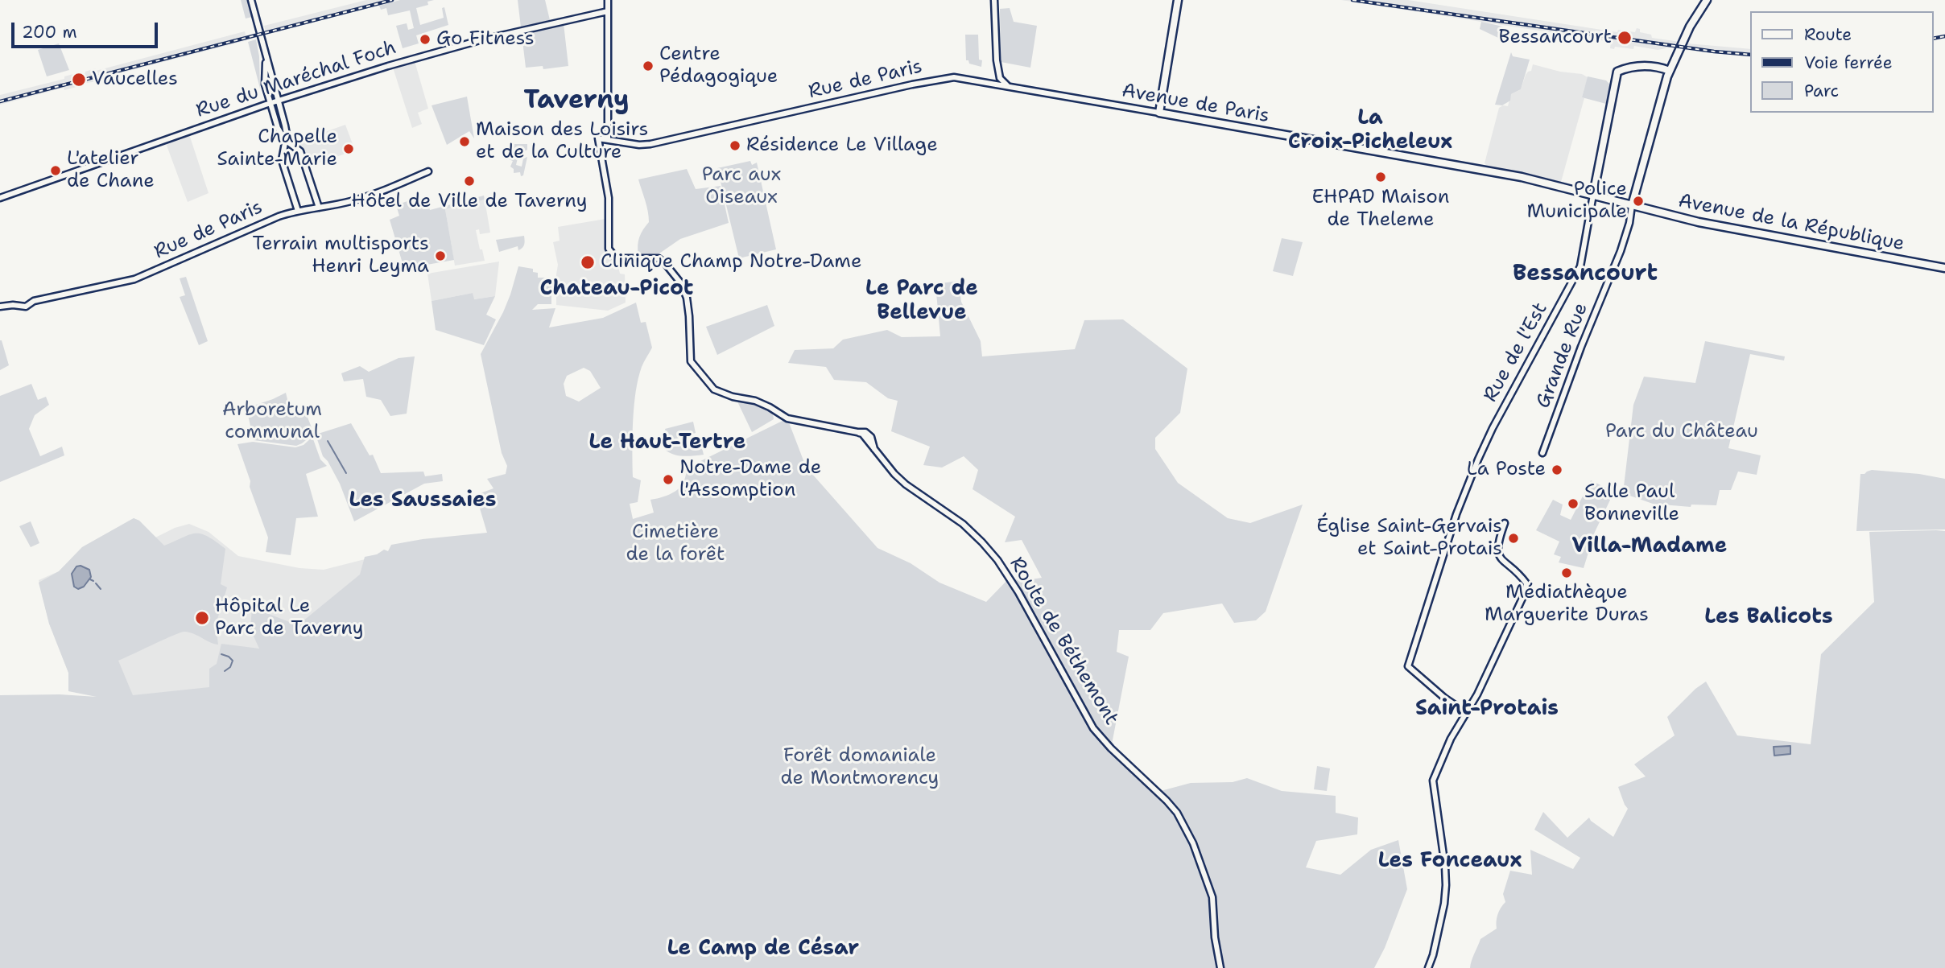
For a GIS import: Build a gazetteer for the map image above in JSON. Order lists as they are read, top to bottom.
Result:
{
  "streets": {
    "main road": ["Avenue de Paris", "Avenue de la République"],
    "street": [
      "Rue du Maréchal Foch",
      "Rue de Paris",
      "Rue de l'Est",
      "Grande Rue",
      "Route de Béthemont"
    ]
  },
  "crossings": [
    ["Rue de Paris", "Avenue de Paris"],
    ["Rue de Paris", "Route de Béthemont"],
    ["Avenue de Paris", "Avenue de la République"],
    ["Avenue de Paris", "Rue de l'Est"],
    ["Avenue de Paris", "Grande Rue"],
    ["Avenue de la République", "Grande Rue"]
  ],
  "districts": [
    "Taverny",
    "La Croix-Picheleux",
    "Bessancourt",
    "Chateau-Picot",
    "Le Parc de Bellevue",
    "Le Haut-Tertre",
    "Les Saussaies",
    "Villa-Madame",
    "Les Balicots",
    "Saint-Protais",
    "Les Fonceaux",
    "Le Camp de César"
  ],
  "parks": [
    "Parc aux Oiseaux",
    "Arboretum communal",
    "Parc du Château",
    "Cimetière de la forêt",
    "Forêt domaniale de Montmorency"
  ],
  "places": [
    "Bessancourt",
    "Go Fitness",
    "Centre Pédagogique",
    "Vaucelles",
    "Maison des Loisirs et de la Culture",
    "Résidence Le Village",
    "Chapelle Sainte-Marie",
    "L'atelier de Chane",
    "EHPAD Maison de Theleme",
    "Hôtel de Ville de Taverny",
    "Police Municipale",
    "Terrain multisports Henri Leyma",
    "Clinique Champ Notre-Dame",
    "La Poste",
    "Notre-Dame de l'Assomption",
    "Salle Paul Bonneville",
    "Église Saint-Gervais et Saint-Protais",
    "Médiathèque Marguerite Duras",
    "Hôpital Le Parc de Taverny"
  ],
  "legend": ["Route", "Voie ferrée", "Parc"],
  "scale_bar": "200 m"
}
